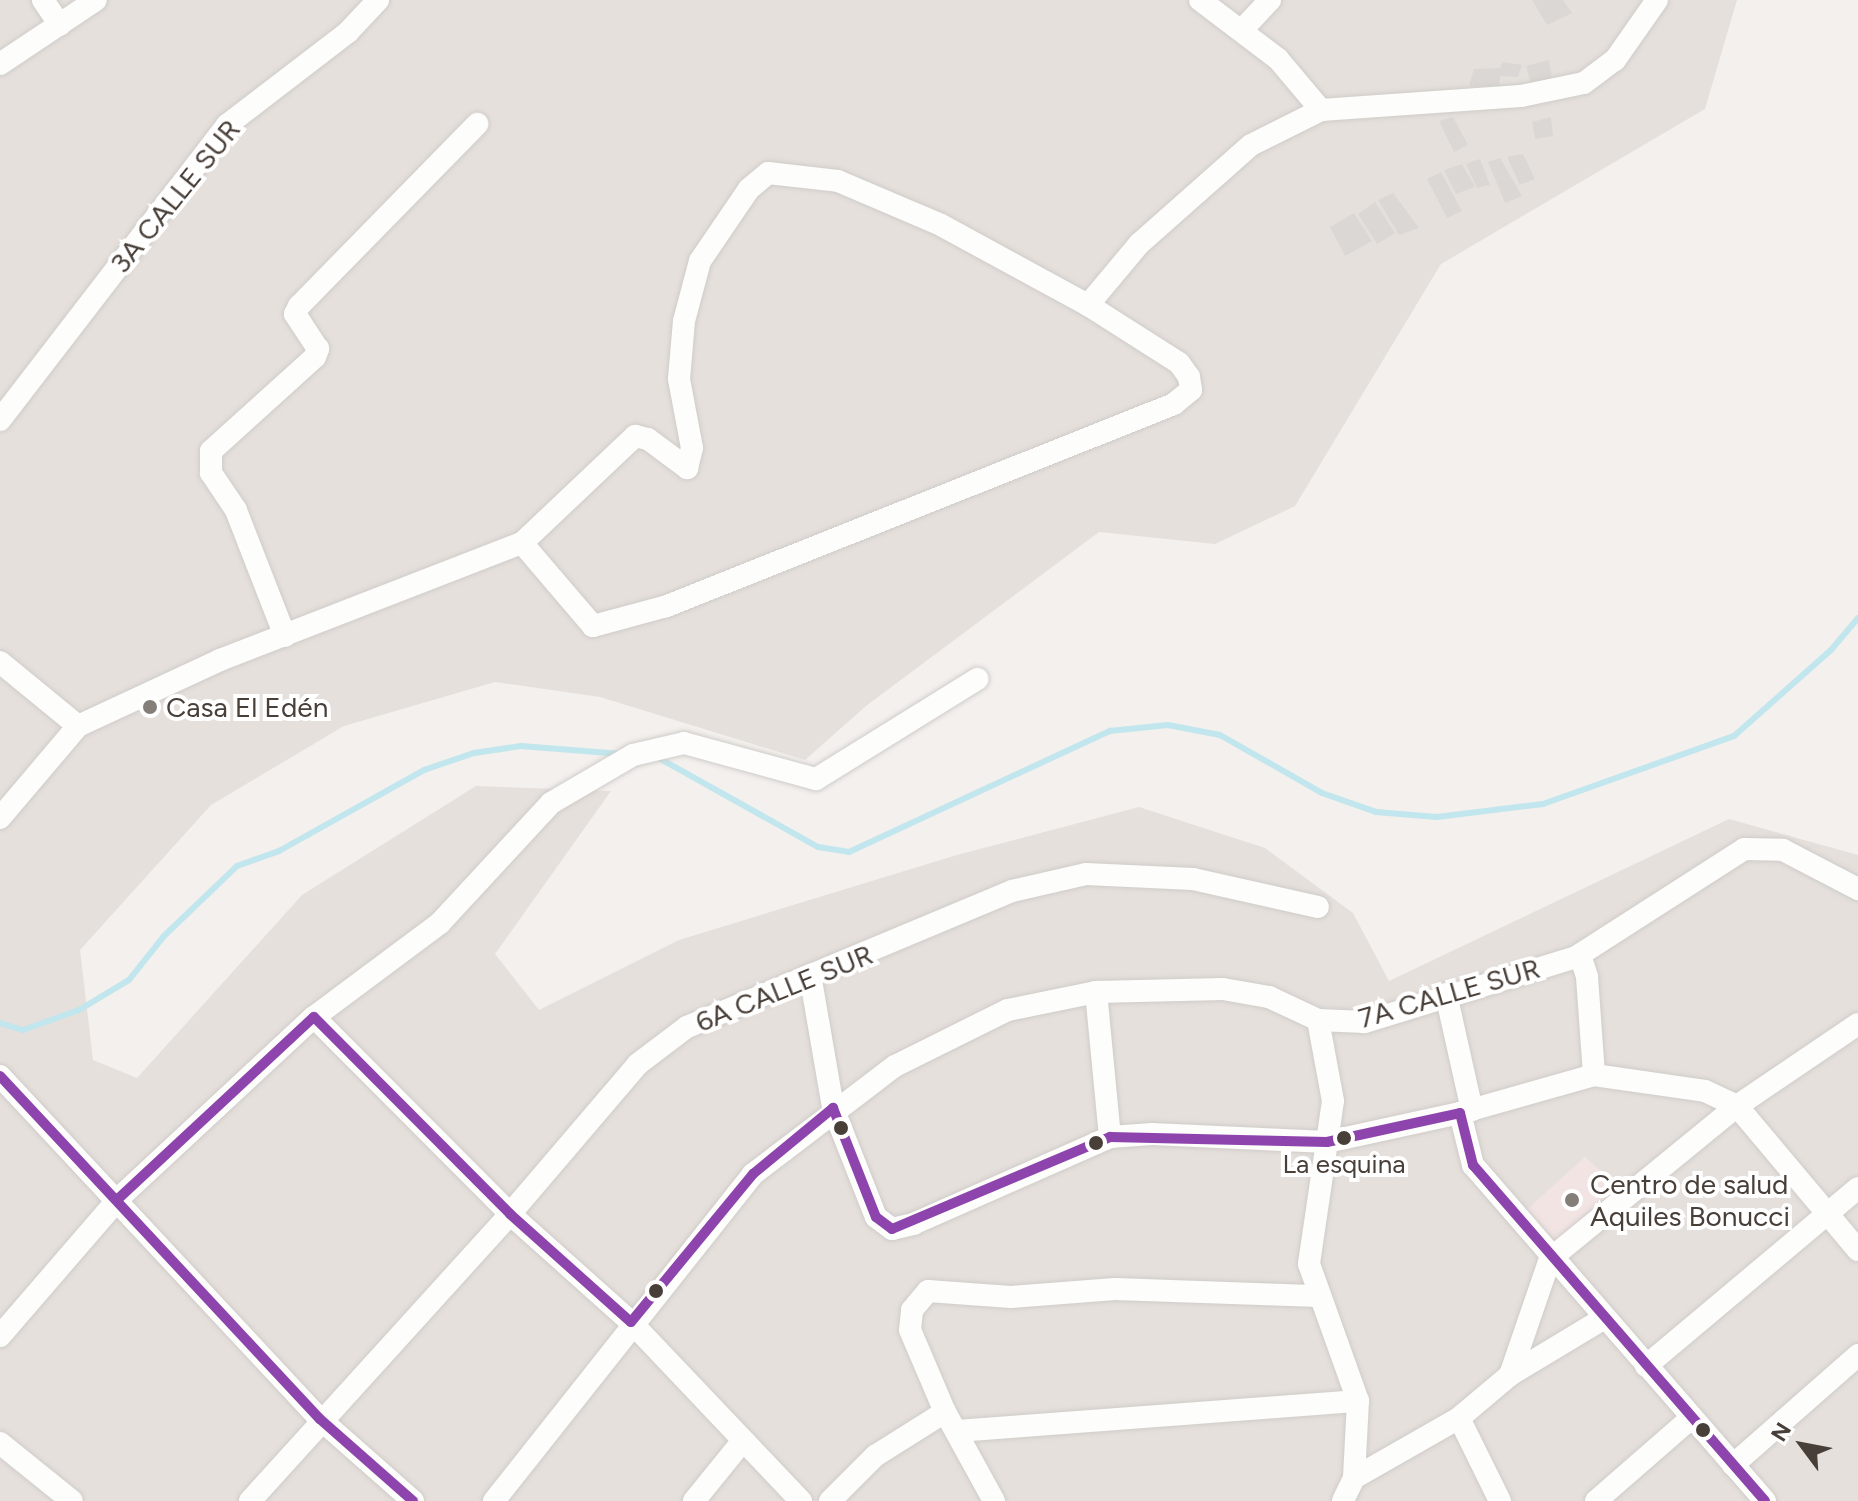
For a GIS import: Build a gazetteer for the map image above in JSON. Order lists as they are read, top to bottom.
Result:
{
  "streets": {
    "street": ["3A CALLE SUR", "6A CALLE SUR", "7A CALLE SUR"]
  },
  "places": ["Casa El Edén", "La esquina", "Centro de salud Aquiles Bonucci"],
  "north": "top left"
}
